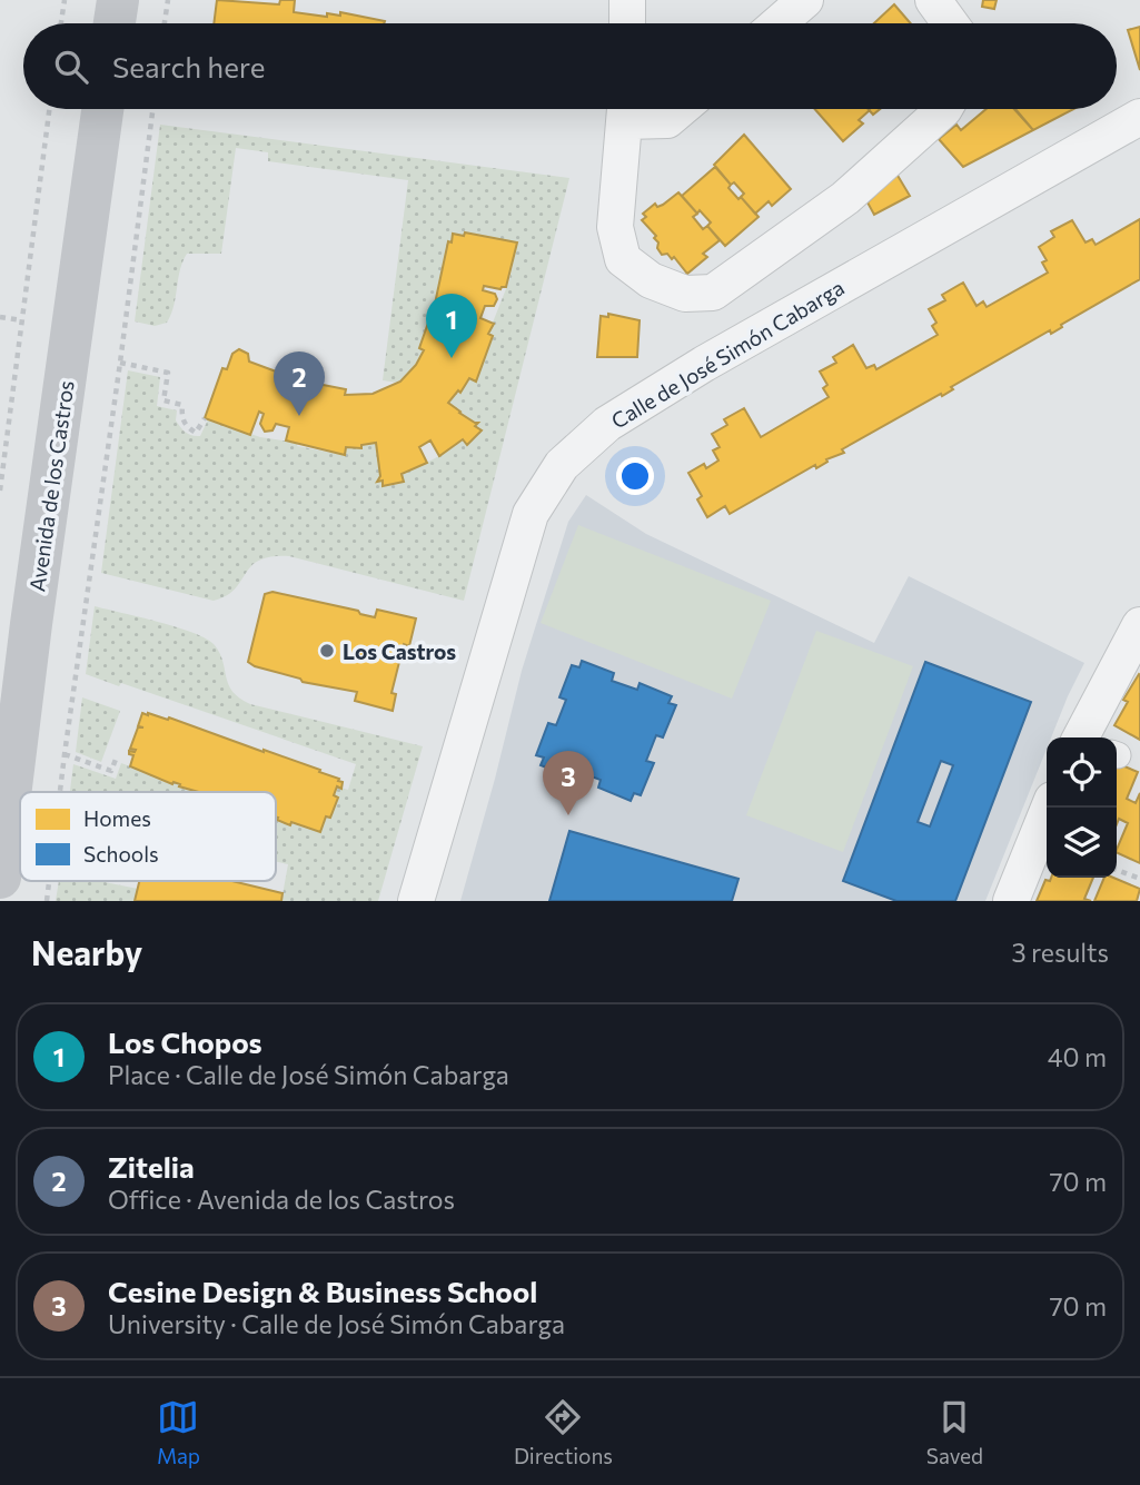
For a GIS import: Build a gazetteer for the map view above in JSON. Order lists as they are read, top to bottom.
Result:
{
  "streets": {
    "main road": ["Avenida de los Castros"],
    "street": ["Calle de José Simón Cabarga"]
  },
  "places": ["Los Castros"],
  "legend": ["Homes", "Schools"],
  "page": {
    "search": "Search here",
    "pins": ["1", "2", "3"],
    "heading": ["Nearby", "3 results"],
    "list": [
      {
        "mark": "1",
        "name": "Los Chopos",
        "note": "Place · Calle de José Simón Cabarga",
        "value": "40 m"
      },
      {
        "mark": "2",
        "name": "Zitelia",
        "note": "Office · Avenida de los Castros",
        "value": "70 m"
      },
      {
        "mark": "3",
        "name": "Cesine Design & Business School",
        "note": "University · Calle de José Simón Cabarga",
        "value": "70 m"
      }
    ],
    "nav": ["Map", "Directions", "Saved"]
  }
}
